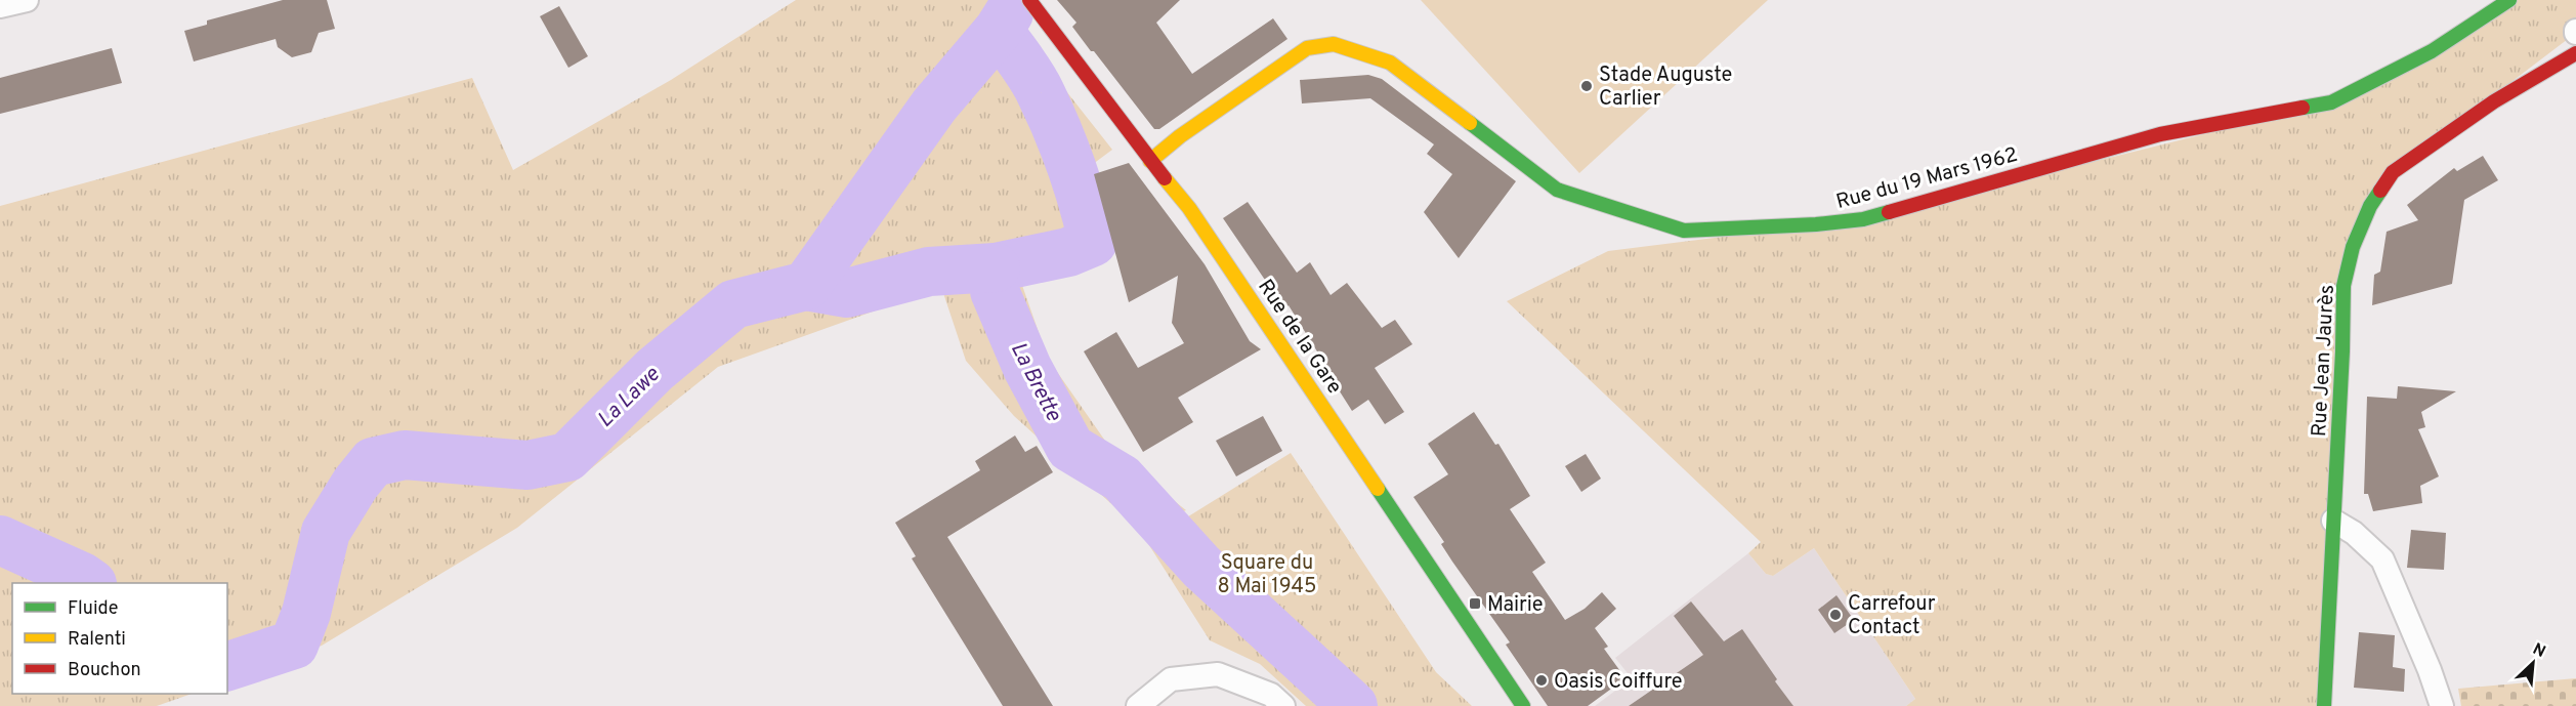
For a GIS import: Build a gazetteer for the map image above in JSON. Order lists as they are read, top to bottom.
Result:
{
  "streets": {
    "main road": ["Rue du 19 Mars 1962", "Rue de la Gare", "Rue Jean Jaurès"]
  },
  "crossings": [
    ["Rue du 19 Mars 1962", "Rue de la Gare"]
  ],
  "water": ["La Brette", "La Lawe"],
  "parks": ["Square du 8 Mai 1945"],
  "places": {
    "other": ["Stade Auguste Carlier", "Carrefour Contact", "Oasis Coiffure"],
    "transit": ["Mairie"]
  },
  "legend": ["Fluide", "Ralenti", "Bouchon"],
  "north": "top right"
}
